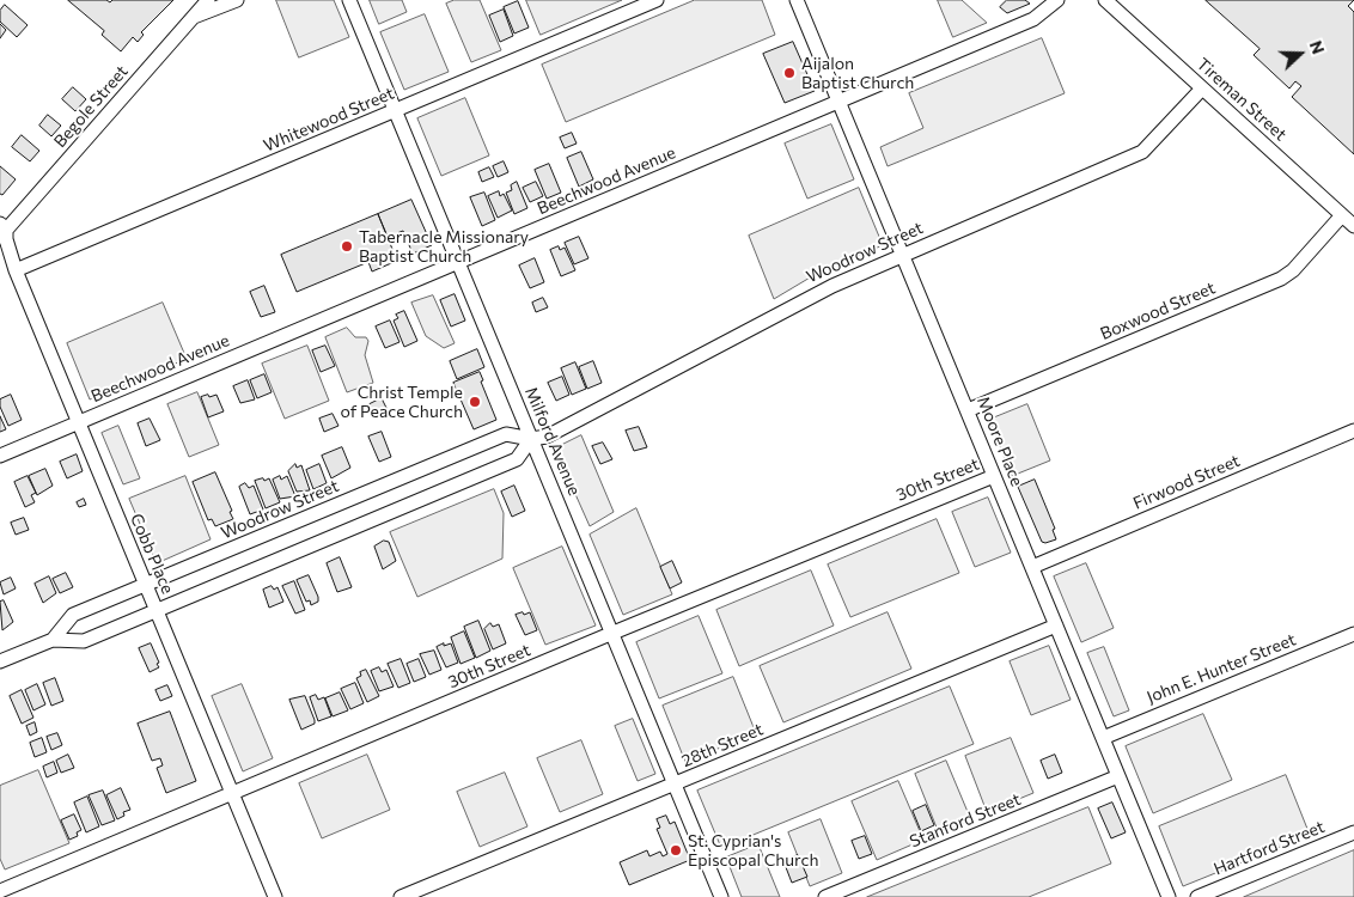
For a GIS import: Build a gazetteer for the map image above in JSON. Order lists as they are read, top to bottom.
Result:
{
  "streets": {
    "street": [
      "Tireman Street",
      "Begole Street",
      "Whitewood Street",
      "Beechwood Avenue",
      "Woodrow Street",
      "Boxwood Street",
      "Milford Avenue",
      "Moore Place",
      "30th Street",
      "Firwood Street",
      "Cobb Place",
      "John E. Hunter Street",
      "28th Street",
      "Stanford Street",
      "Hartford Street"
    ]
  },
  "crossings": [
    ["Tireman Street", "Woodrow Street"],
    ["Tireman Street", "Boxwood Street"],
    ["Begole Street", "Cobb Place"],
    ["Whitewood Street", "Milford Avenue"],
    ["Whitewood Street", "Cobb Place"],
    ["Beechwood Avenue", "Milford Avenue"],
    ["Beechwood Avenue", "Moore Place"],
    ["Beechwood Avenue", "Cobb Place"],
    ["Woodrow Street", "Milford Avenue"],
    ["Woodrow Street", "Moore Place"],
    ["Woodrow Street", "Cobb Place"],
    ["Boxwood Street", "Moore Place"],
    ["Milford Avenue", "30th Street"],
    ["Milford Avenue", "28th Street"],
    ["Moore Place", "30th Street"],
    ["Moore Place", "Firwood Street"],
    ["Moore Place", "John E. Hunter Street"],
    ["Moore Place", "28th Street"],
    ["Moore Place", "Stanford Street"],
    ["30th Street", "Cobb Place"]
  ],
  "places": [
    "Aijalon Baptist Church",
    "Tabernacle Missionary Baptist Church",
    "Christ Temple of Peace Church",
    "St. Cyprian's Episcopal Church"
  ],
  "north": "right"
}
